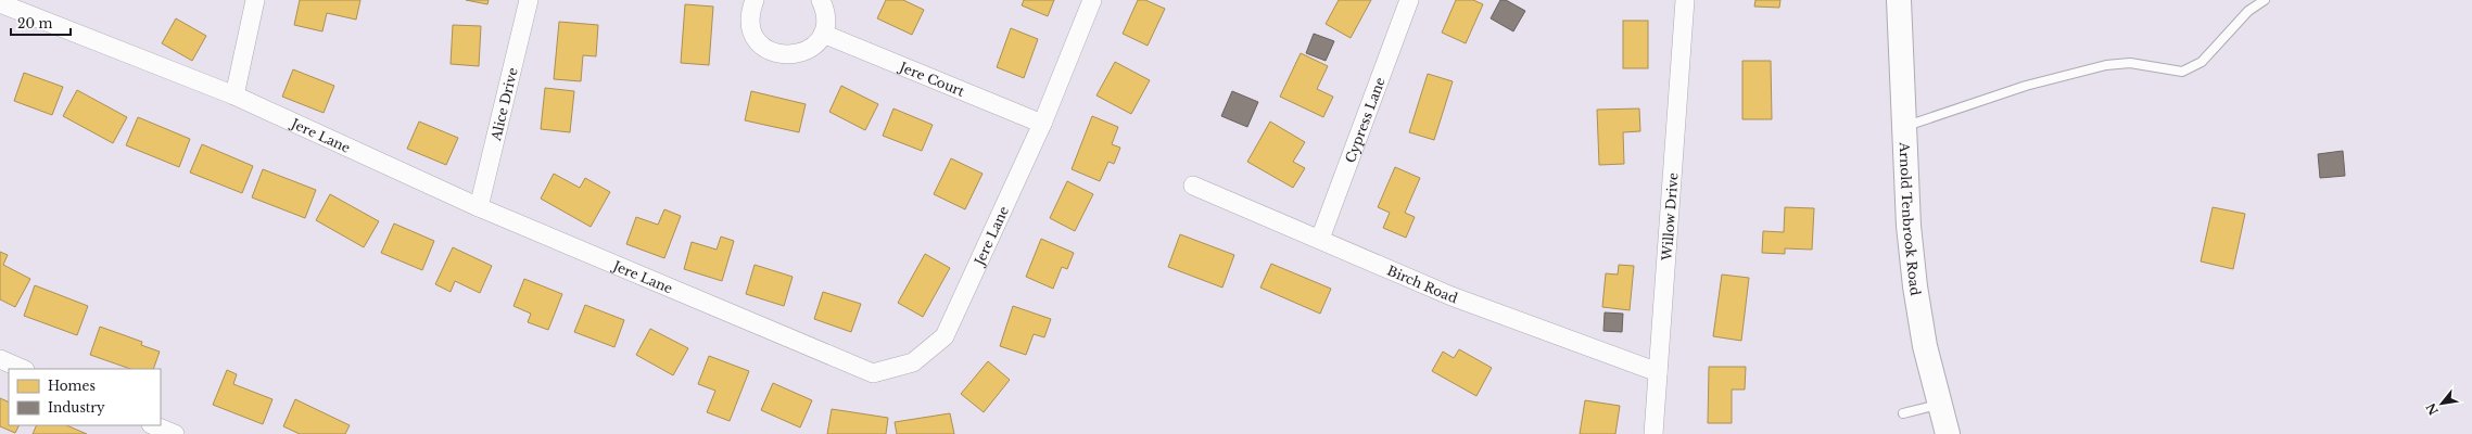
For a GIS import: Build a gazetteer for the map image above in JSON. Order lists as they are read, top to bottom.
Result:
{
  "streets": {
    "street": [
      "Jere Court",
      "Alice Drive",
      "Cypress Lane",
      "Jere Lane",
      "Willow Drive",
      "Arnold Tenbrook Road",
      "Birch Road"
    ]
  },
  "crossings": [
    ["Jere Court", "Jere Lane"],
    ["Alice Drive", "Jere Lane"],
    ["Cypress Lane", "Birch Road"],
    ["Willow Drive", "Birch Road"]
  ],
  "legend": ["Homes", "Industry"],
  "scale_bar": "20 m",
  "north": "bottom left"
}
